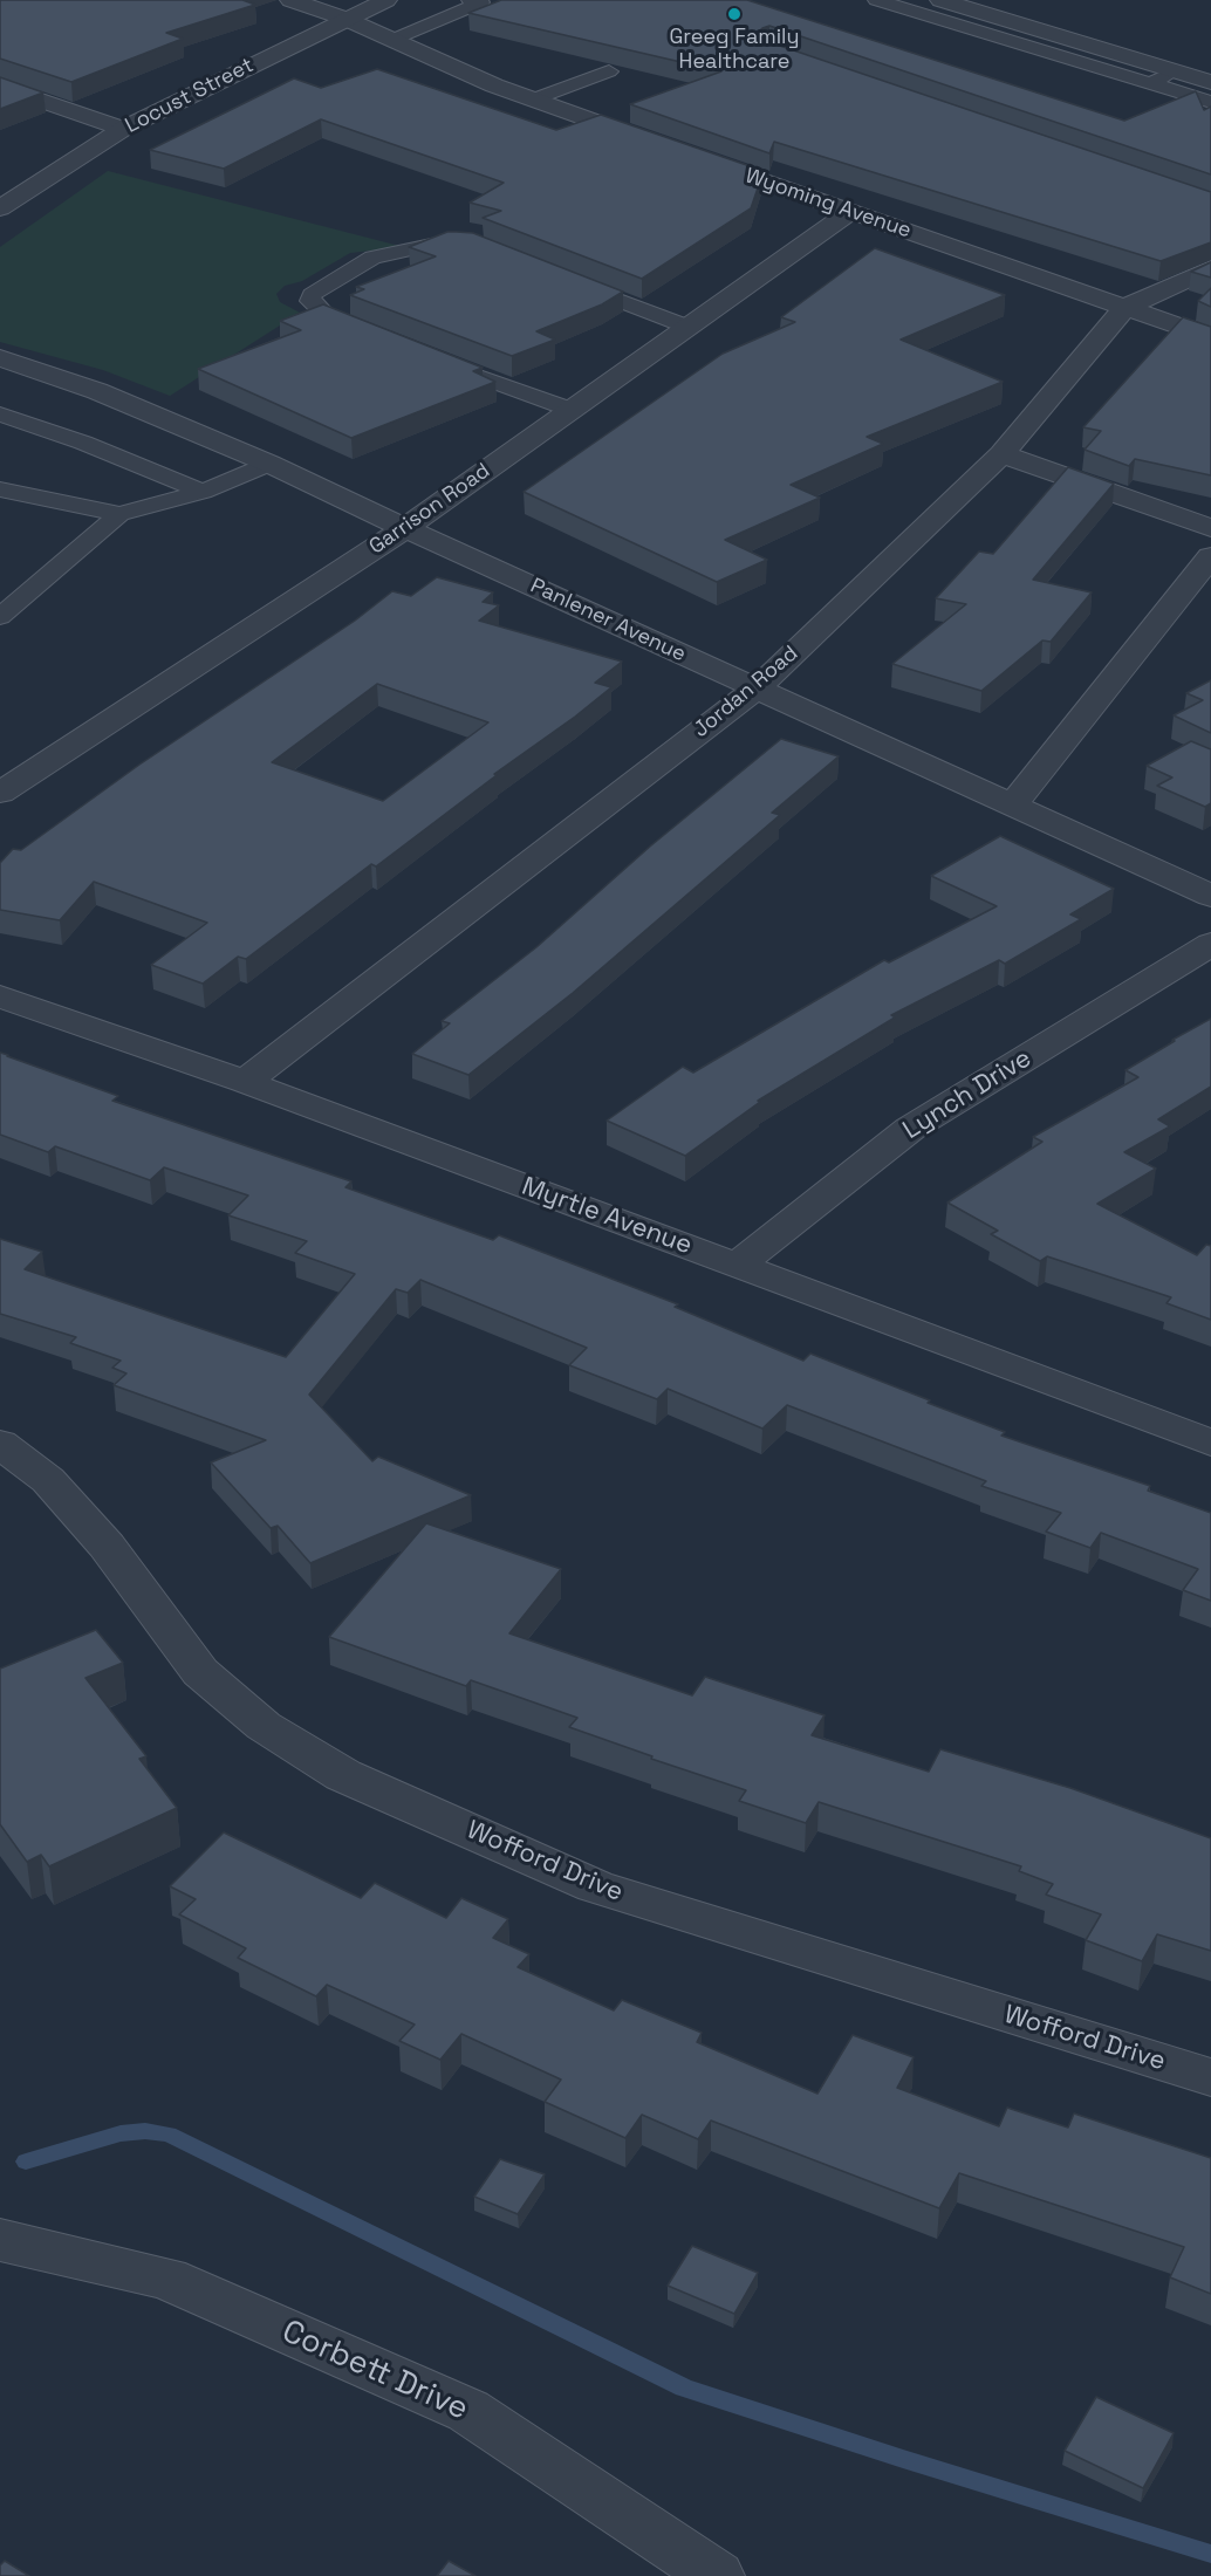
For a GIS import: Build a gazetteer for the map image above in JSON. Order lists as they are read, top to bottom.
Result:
{
  "streets": {
    "street": [
      "Locust Street",
      "Wyoming Avenue",
      "Garrison Road",
      "Panlener Avenue",
      "Jordan Road",
      "Lynch Drive",
      "Myrtle Avenue",
      "Wofford Drive",
      "Corbett Drive"
    ]
  },
  "crossings": [
    ["Wyoming Avenue", "Garrison Road"],
    ["Wyoming Avenue", "Jordan Road"],
    ["Garrison Road", "Panlener Avenue"],
    ["Panlener Avenue", "Jordan Road"],
    ["Jordan Road", "Myrtle Avenue"],
    ["Lynch Drive", "Myrtle Avenue"]
  ],
  "places": ["Greeg Family Healthcare"]
}
